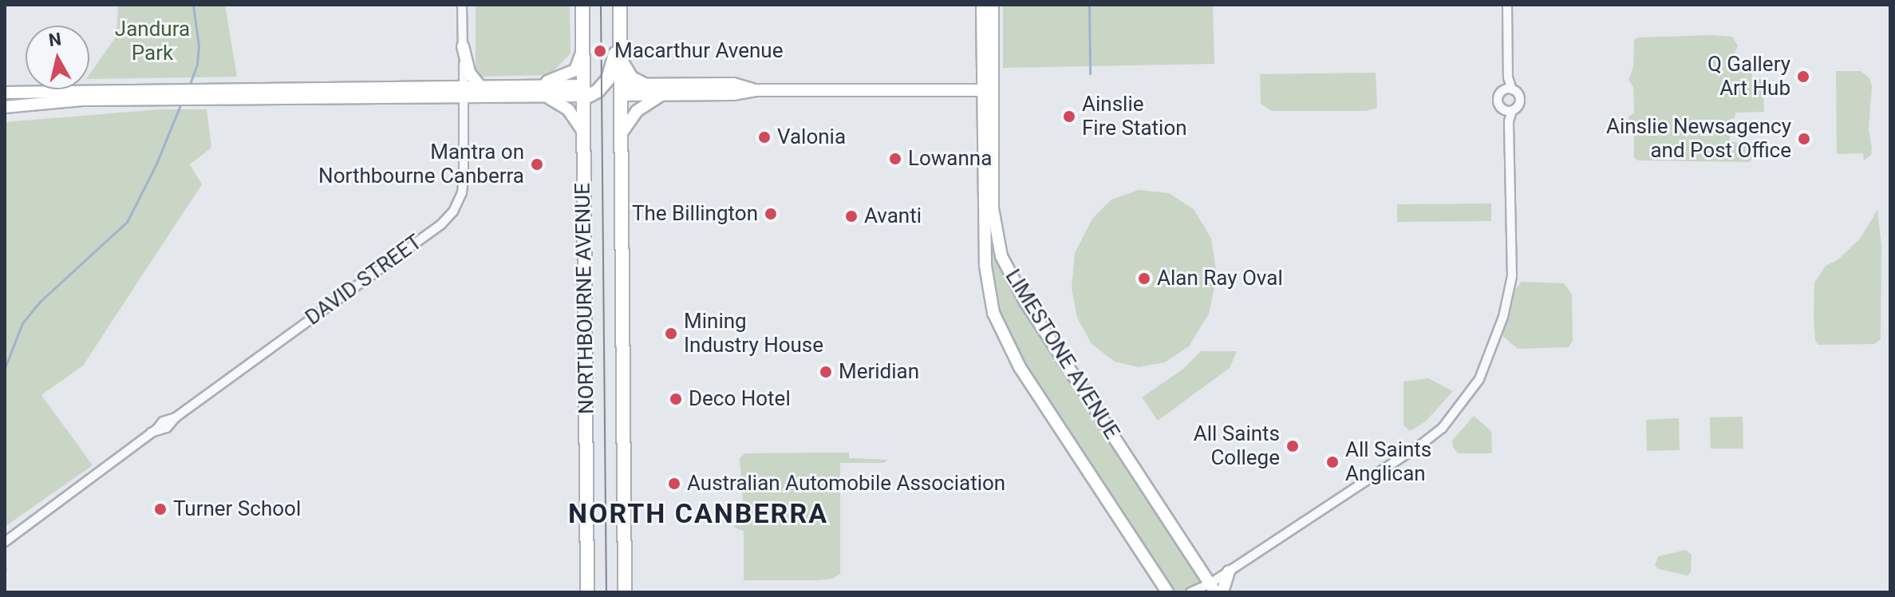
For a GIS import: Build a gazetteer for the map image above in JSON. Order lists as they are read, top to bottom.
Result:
{
  "streets": {
    "highway": ["NORTHBOURNE AVENUE"],
    "main road": ["LIMESTONE AVENUE"],
    "street": ["DAVID STREET"]
  },
  "districts": ["NORTH CANBERRA"],
  "parks": ["Jandura Park"],
  "places": [
    "Macarthur Avenue",
    "Q Gallery Art Hub",
    "Ainslie Fire Station",
    "Valonia",
    "Ainslie Newsagency and Post Office",
    "Lowanna",
    "Mantra on Northbourne Canberra",
    "The Billington",
    "Avanti",
    "Alan Ray Oval",
    "Mining Industry House",
    "Meridian",
    "Deco Hotel",
    "All Saints College",
    "All Saints Anglican",
    "Australian Automobile Association",
    "Turner School"
  ],
  "north": "top"
}
